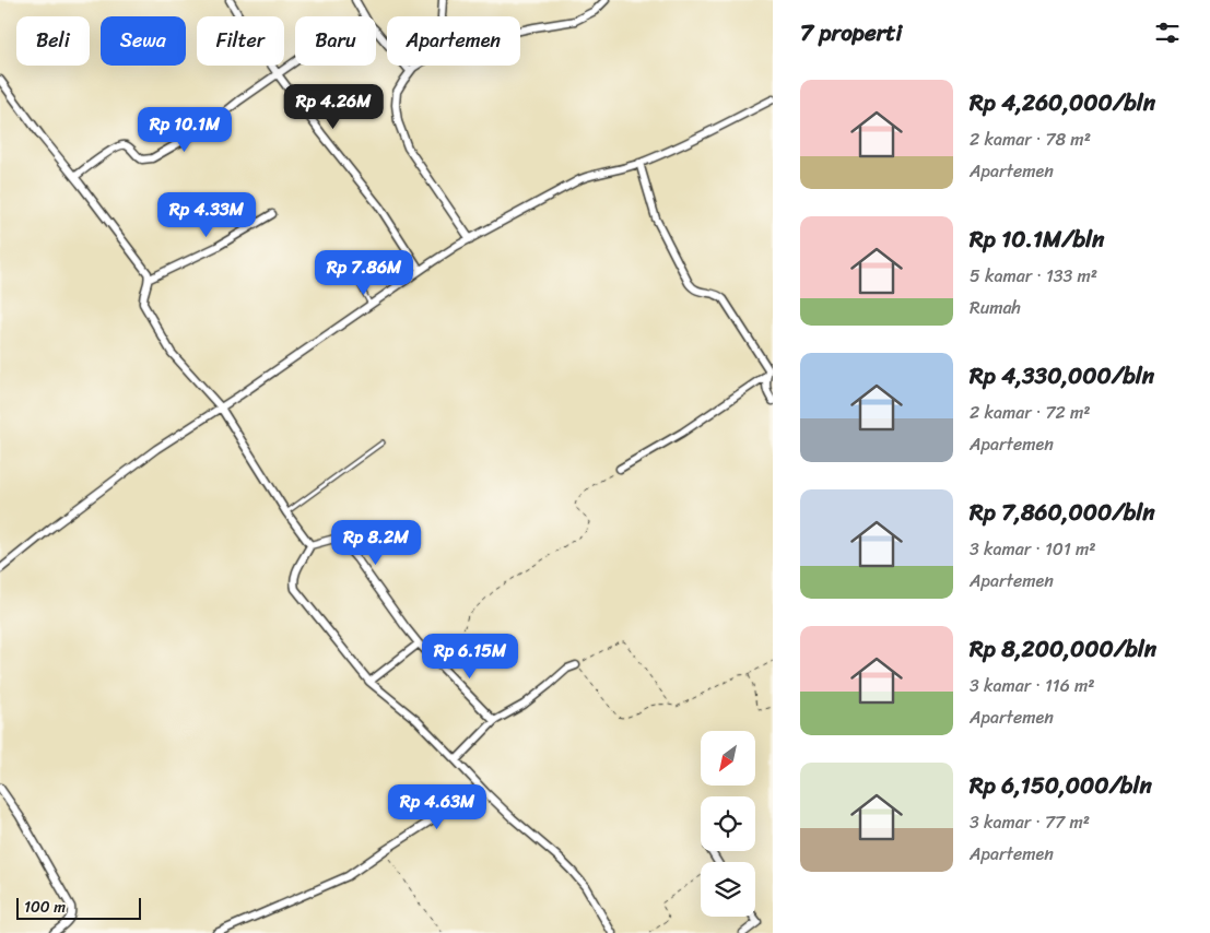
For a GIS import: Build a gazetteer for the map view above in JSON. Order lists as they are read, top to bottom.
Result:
{
  "scale_bar": "100 m",
  "north": "bottom left",
  "page": {
    "heading": "7 properti",
    "chip": [
      "Beli",
      "Sewa",
      "Filter",
      "Baru",
      "Apartemen"
    ],
    "list": [
      {
        "name": "Rp 4,260,000/bln",
        "note": "2 kamar · 78 m² · Apartemen"
      },
      {
        "name": "Rp 10.1M/bln",
        "note": "5 kamar · 133 m² · Rumah"
      },
      {
        "name": "Rp 4,330,000/bln",
        "note": "2 kamar · 72 m² · Apartemen"
      },
      {
        "name": "Rp 7,860,000/bln",
        "note": "3 kamar · 101 m² · Apartemen"
      },
      {
        "name": "Rp 8,200,000/bln",
        "note": "3 kamar · 116 m² · Apartemen"
      },
      {
        "name": "Rp 6,150,000/bln",
        "note": "3 kamar · 77 m² · Apartemen"
      }
    ],
    "price": [
      "Rp 4.26M",
      "Rp 10.1M",
      "Rp 4.33M",
      "Rp 7.86M",
      "Rp 8.2M",
      "Rp 6.15M",
      "Rp 4.63M"
    ],
    "scale": "100 m"
  }
}
